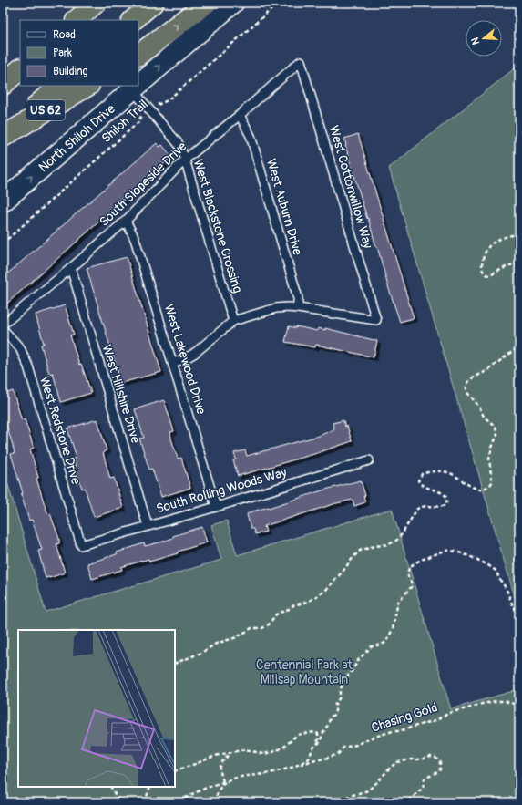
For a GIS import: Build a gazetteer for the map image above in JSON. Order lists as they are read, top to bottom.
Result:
{
  "streets": {
    "highway": ["US 62"],
    "main road": ["North Shiloh Drive"],
    "lane": [
      "South Slopeside Drive",
      "West Cottonwillow Way",
      "West Auburn Drive",
      "West Blackstone Crossing",
      "West Lakewood Drive",
      "West Hillshire Drive",
      "West Redstone Drive",
      "South Rolling Woods Way"
    ],
    "path": ["Shiloh Trail", "Chasing Gold"]
  },
  "crossings": [
    ["Shiloh Trail", "West Blackstone Crossing"],
    ["North Shiloh Drive", "West Blackstone Crossing"],
    ["South Slopeside Drive", "West Cottonwillow Way"],
    ["South Slopeside Drive", "West Auburn Drive"],
    ["South Slopeside Drive", "West Blackstone Crossing"],
    ["South Slopeside Drive", "West Lakewood Drive"],
    ["South Slopeside Drive", "West Hillshire Drive"],
    ["West Cottonwillow Way", "West Auburn Drive"],
    ["West Lakewood Drive", "South Rolling Woods Way"],
    ["West Hillshire Drive", "South Rolling Woods Way"],
    ["West Redstone Drive", "South Rolling Woods Way"]
  ],
  "one_way": ["North Shiloh Drive"],
  "parks": ["Centennial Park at Millsap Mountain"],
  "legend": ["Road", "Park", "Building"],
  "north": "left"
}
